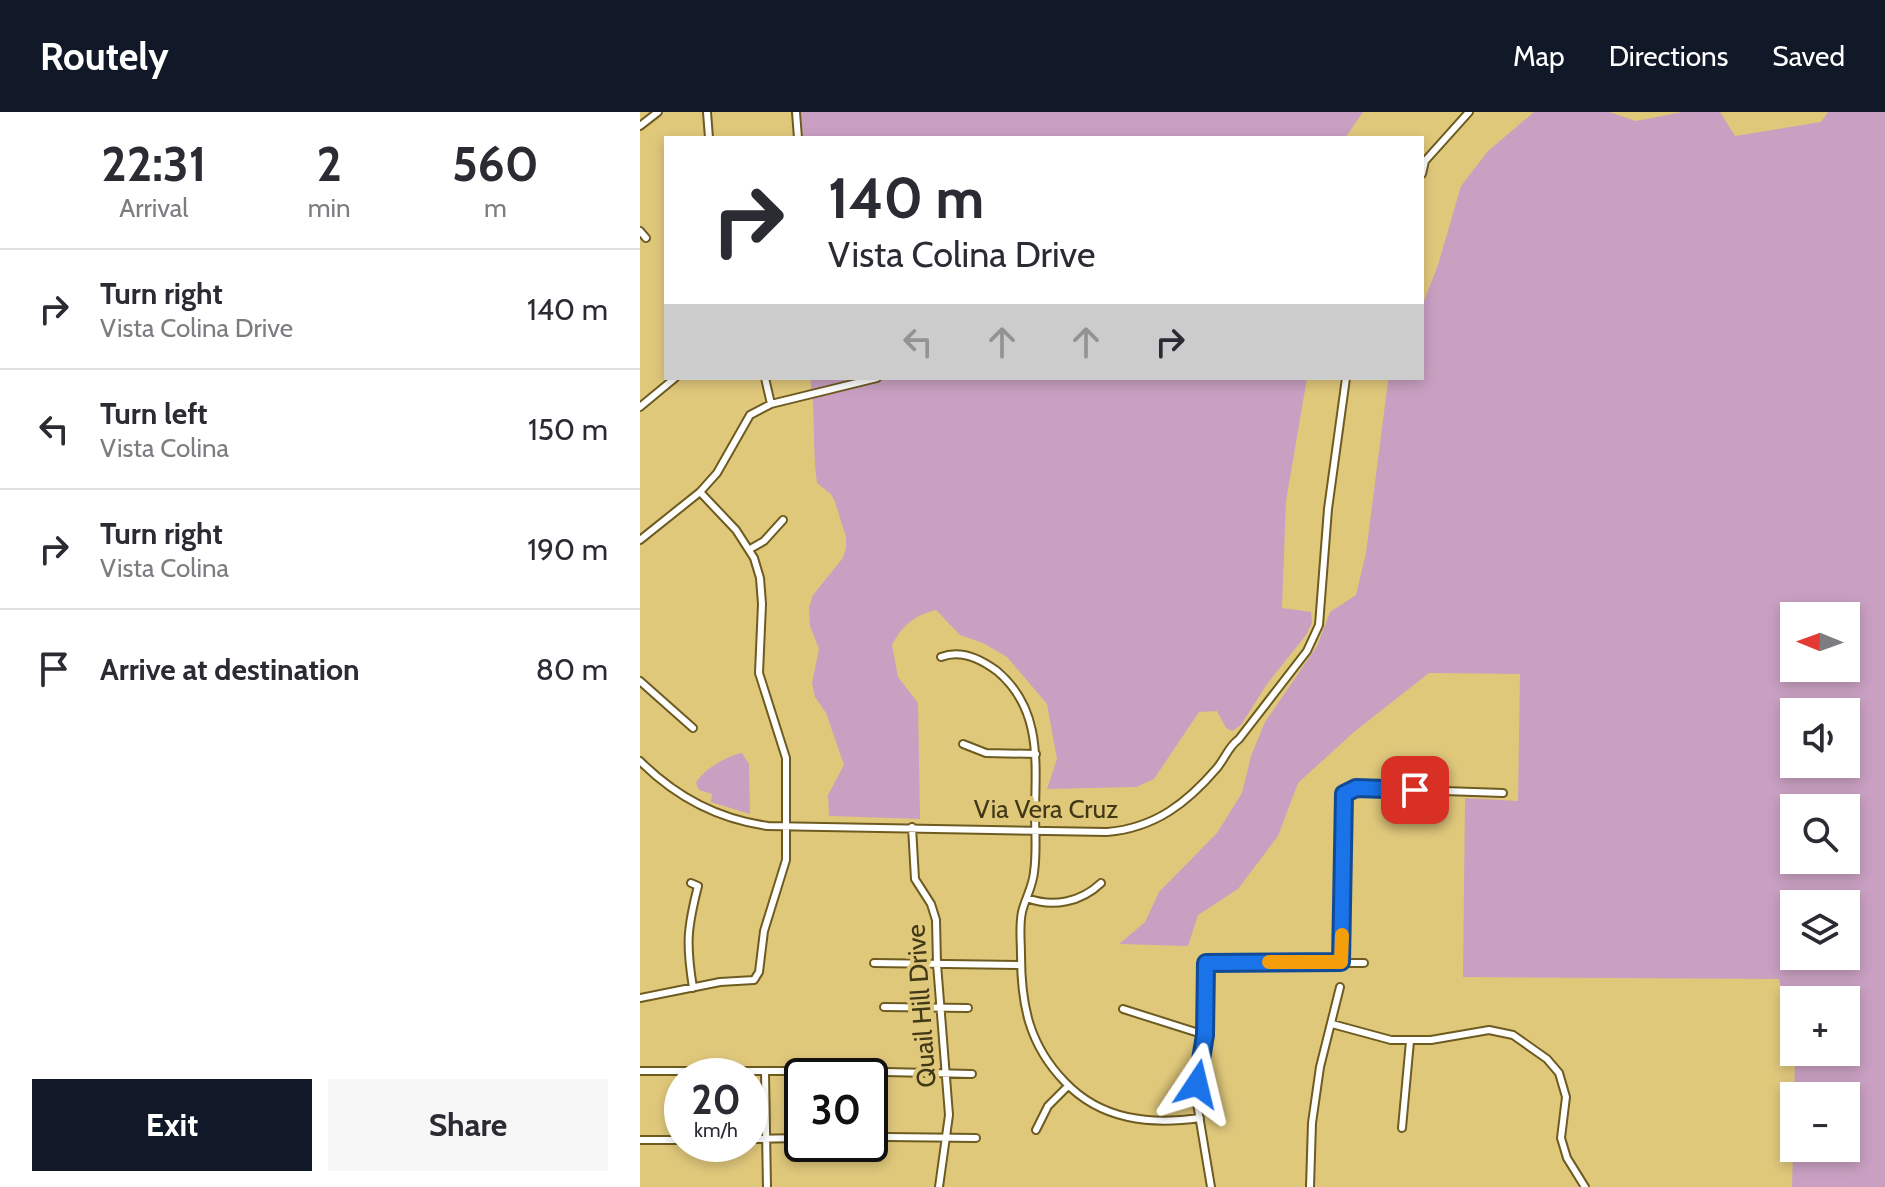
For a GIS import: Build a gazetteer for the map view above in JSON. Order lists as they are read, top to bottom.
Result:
{
  "streets": {
    "street": ["Via Vera Cruz", "Quail Hill Drive"]
  },
  "crossings": [
    ["Via Vera Cruz", "Quail Hill Drive"]
  ],
  "north": "left",
  "page": {
    "header": "Routely",
    "nav": ["Map", "Directions", "Saved"],
    "eta": [
      "22:31",
      "Arrival",
      "2",
      "min",
      "560",
      "m"
    ],
    "turn": ["140 m", "Vista Colina Drive"],
    "list": [
      {
        "name": "Turn right",
        "note": "Vista Colina Drive",
        "value": "140 m"
      },
      {
        "name": "Turn left",
        "note": "Vista Colina",
        "value": "150 m"
      },
      {
        "name": "Turn right",
        "note": "Vista Colina",
        "value": "190 m"
      },
      {
        "name": "Arrive at destination",
        "value": "80 m"
      }
    ],
    "map_buttons": ["+", "−"],
    "speed": "20 km/h",
    "limit": "30",
    "buttons": ["Exit", "Share"]
  }
}
